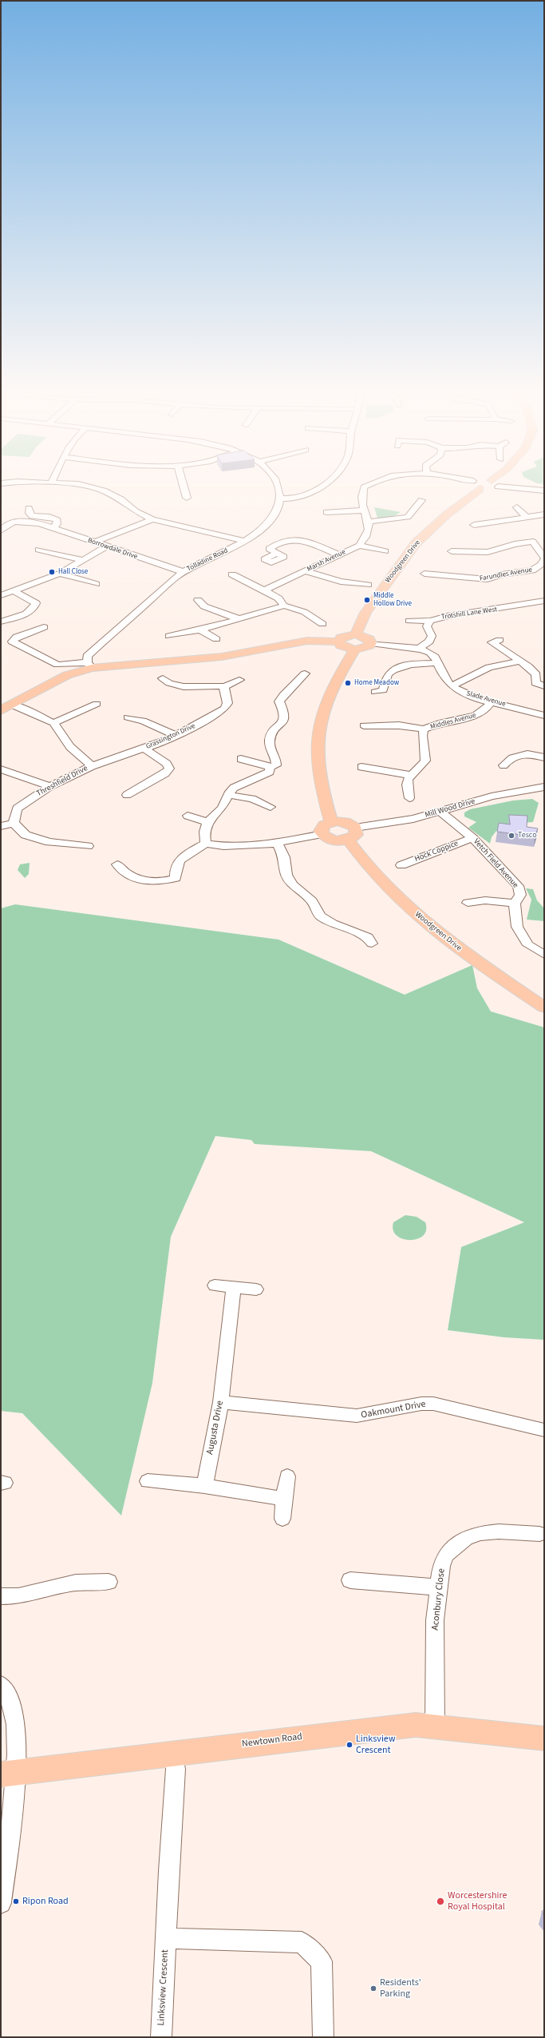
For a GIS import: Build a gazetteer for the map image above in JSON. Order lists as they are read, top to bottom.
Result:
{
  "streets": {
    "main road": ["Woodgreen Drive", "Newtown Road"],
    "street": [
      "Borrowdale Drive",
      "Tolladine Road",
      "Marsh Avenue",
      "Farundles Avenue",
      "Trotshill Lane West",
      "Slade Avenue",
      "Middles Avenue",
      "Grassington Drive",
      "Threshfield Drive",
      "Mill Wood Drive",
      "Hock Coppice",
      "Vetch Field Avenue",
      "Oakmount Drive",
      "Augusta Drive",
      "Aconbury Close",
      "Linksview Crescent"
    ]
  },
  "crossings": [
    ["Borrowdale Drive", "Tolladine Road"],
    ["Trotshill Lane West", "Slade Avenue"],
    ["Slade Avenue", "Middles Avenue"],
    ["Grassington Drive", "Threshfield Drive"],
    ["Mill Wood Drive", "Vetch Field Avenue"],
    ["Hock Coppice", "Vetch Field Avenue"],
    ["Oakmount Drive", "Augusta Drive"],
    ["Aconbury Close", "Newtown Road"],
    ["Newtown Road", "Linksview Crescent"]
  ],
  "places": [
    "Hall Close",
    "Middle Hollow Drive",
    "Home Meadow",
    "Tesco",
    "Linksview Crescent",
    "Ripon Road",
    "Worcestershire Royal Hospital",
    "Residents' Parking"
  ]
}
